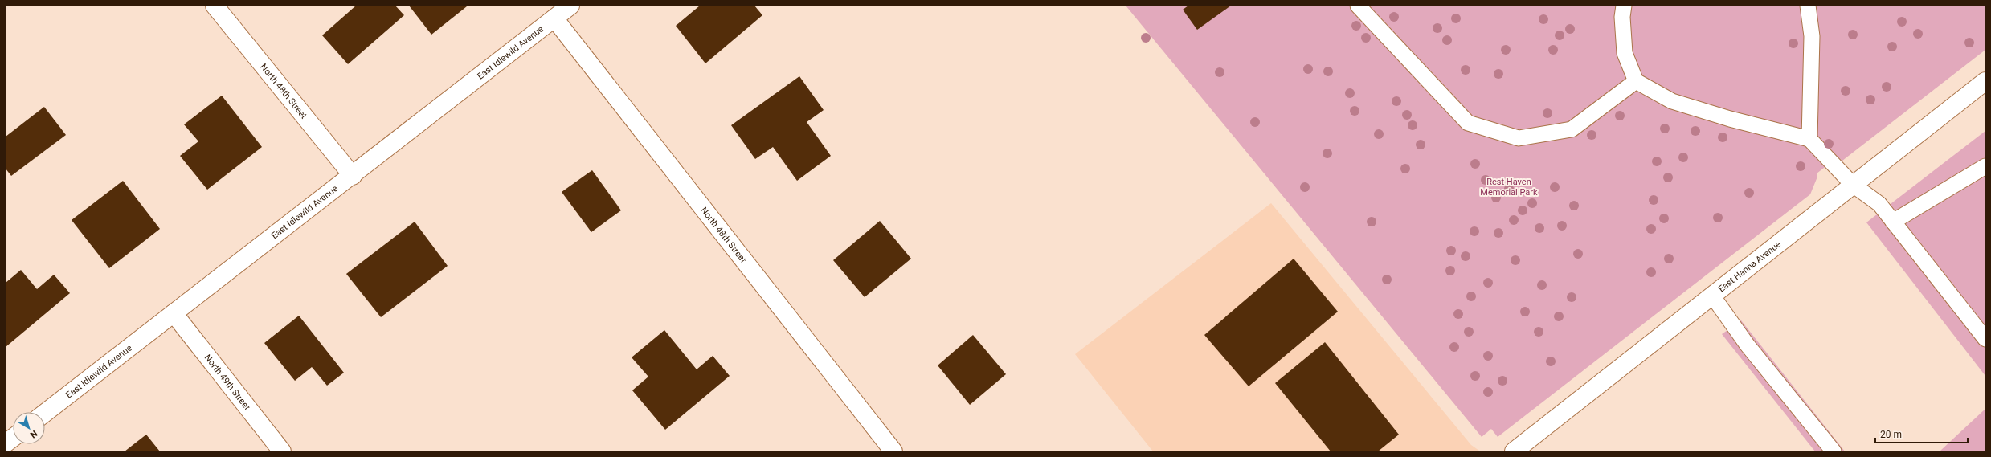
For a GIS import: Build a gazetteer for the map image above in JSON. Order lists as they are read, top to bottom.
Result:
{
  "streets": {
    "street": [
      "East Idlewild Avenue",
      "North 48th Street",
      "East Hanna Avenue",
      "North 49th Street"
    ]
  },
  "crossings": [
    ["East Idlewild Avenue", "North 48th Street"],
    ["East Idlewild Avenue", "North 49th Street"]
  ],
  "parks": ["Rest Haven Memorial Park"],
  "scale_bar": "20 m",
  "north": "bottom right"
}
